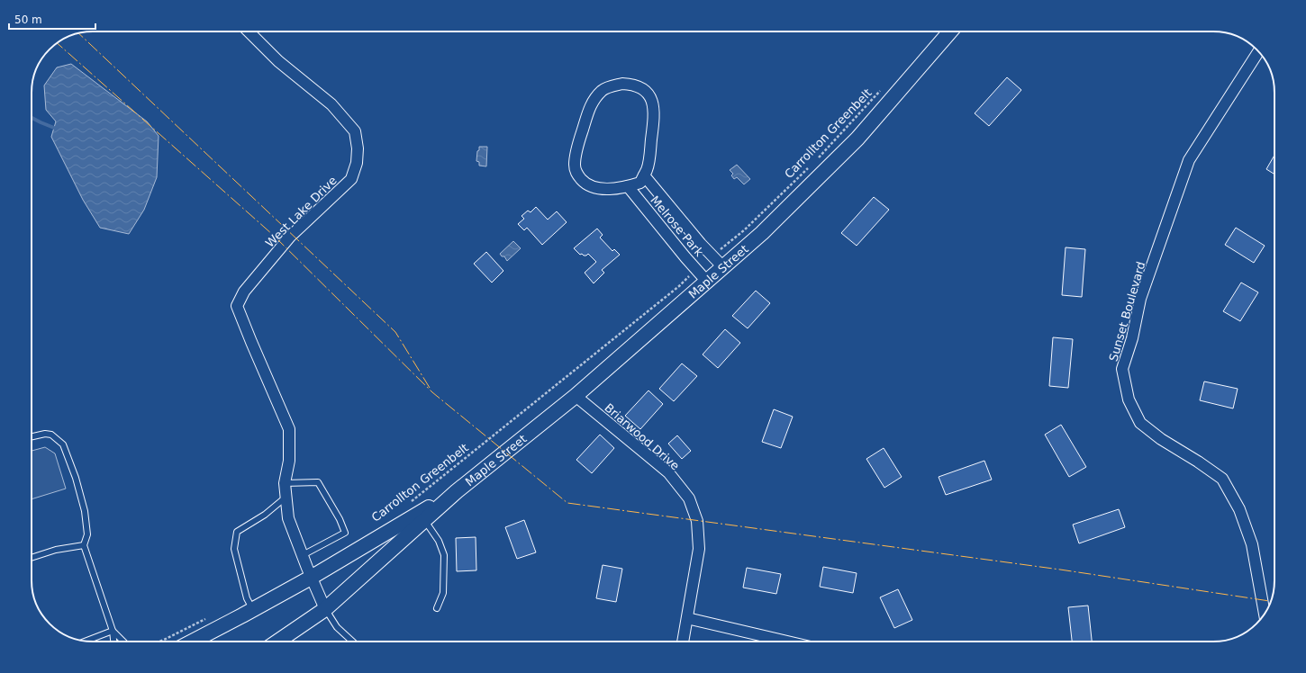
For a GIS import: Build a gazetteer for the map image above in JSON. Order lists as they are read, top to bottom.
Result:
{
  "streets": {
    "main road": ["Maple Street"],
    "street": [
      "West Lake Drive",
      "Melrose Park",
      "Sunset Boulevard",
      "Briarwood Drive"
    ],
    "path": ["Carrollton Greenbelt"]
  },
  "crossings": [
    ["West Lake Drive", "Maple Street"],
    ["Melrose Park", "Maple Street"],
    ["Maple Street", "Briarwood Drive"]
  ],
  "scale_bar": "50 m"
}
